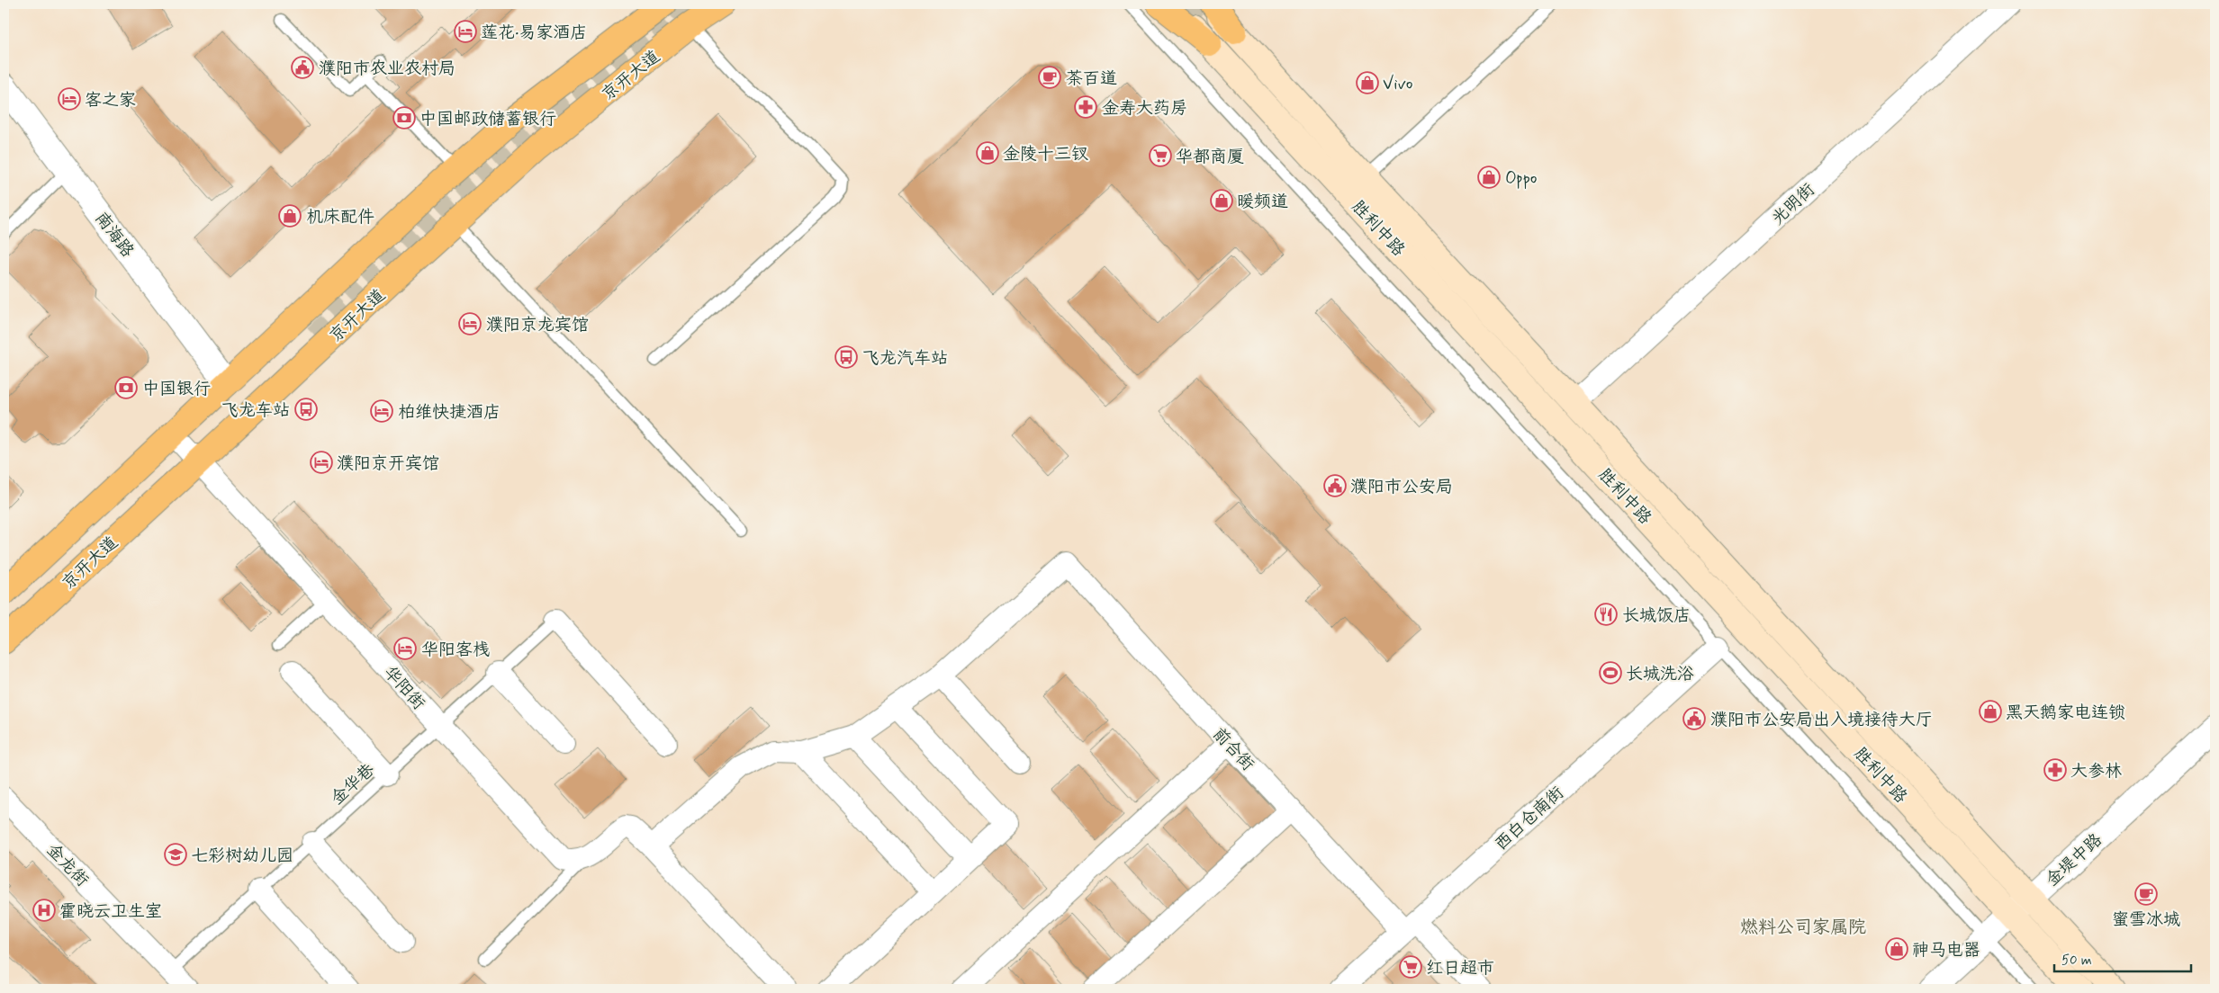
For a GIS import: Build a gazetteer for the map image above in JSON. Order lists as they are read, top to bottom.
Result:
{
  "streets": {
    "main road": ["京开大道", "胜利中路"],
    "street": [
      "光明街",
      "南海路",
      "华阳街",
      "前合街",
      "西白仓南街",
      "金堤中路",
      "金龙街"
    ],
    "lane": ["金华巷"]
  },
  "crossings": [
    ["京开大道", "南海路"],
    ["京开大道", "华阳街"],
    ["光明街", "胜利中路"],
    ["胜利中路", "金堤中路"],
    ["华阳街", "金华巷"],
    ["前合街", "西白仓南街"],
    ["金华巷", "金龙街"]
  ],
  "districts": ["燃料公司家属院"],
  "places": {
    "hotel": [
      "莲花·易家酒店",
      "客之家",
      "濮阳京龙宾馆",
      "柏维快捷酒店",
      "濮阳京开宾馆",
      "华阳客栈"
    ],
    "public building": ["濮阳市农业农村局", "濮阳市公安局", "濮阳市公安局出入境接待大厅"],
    "cafe": ["茶百道", "蜜雪冰城"],
    "shop": [
      "Vivo",
      "金陵十三钗",
      "Oppo",
      "暖频道",
      "机床配件",
      "黑天鹅家电连锁",
      "神马电器"
    ],
    "pharmacy": ["金寿大药房", "大参林"],
    "bank": ["中国邮政储蓄银行", "中国银行"],
    "supermarket": ["华都商厦", "红日超市"],
    "bus stop": ["飞龙汽车站", "飞龙车站"],
    "restaurant": ["长城饭店"],
    "sports": ["长城洗浴"],
    "school or university": ["七彩树幼儿园"],
    "hospital": ["霍晓云卫生室"]
  },
  "scale_bar": "50 m"
}
